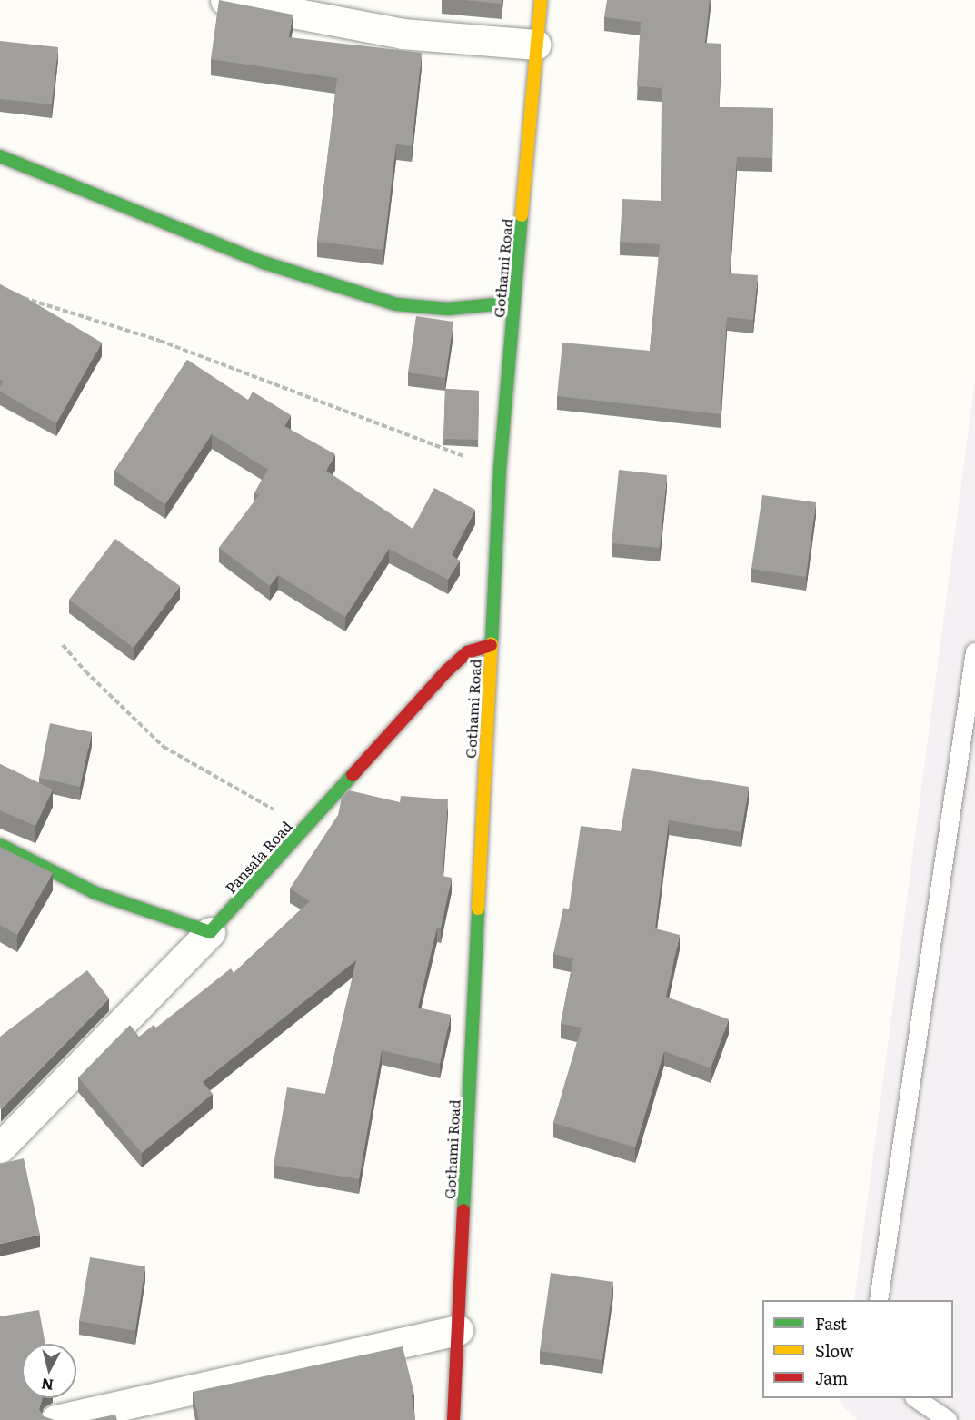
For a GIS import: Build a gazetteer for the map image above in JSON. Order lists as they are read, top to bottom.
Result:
{
  "streets": {
    "street": ["Gothami Road", "Pansala Road"]
  },
  "crossings": [
    ["Gothami Road", "Pansala Road"]
  ],
  "legend": ["Fast", "Slow", "Jam"],
  "north": "bottom"
}
